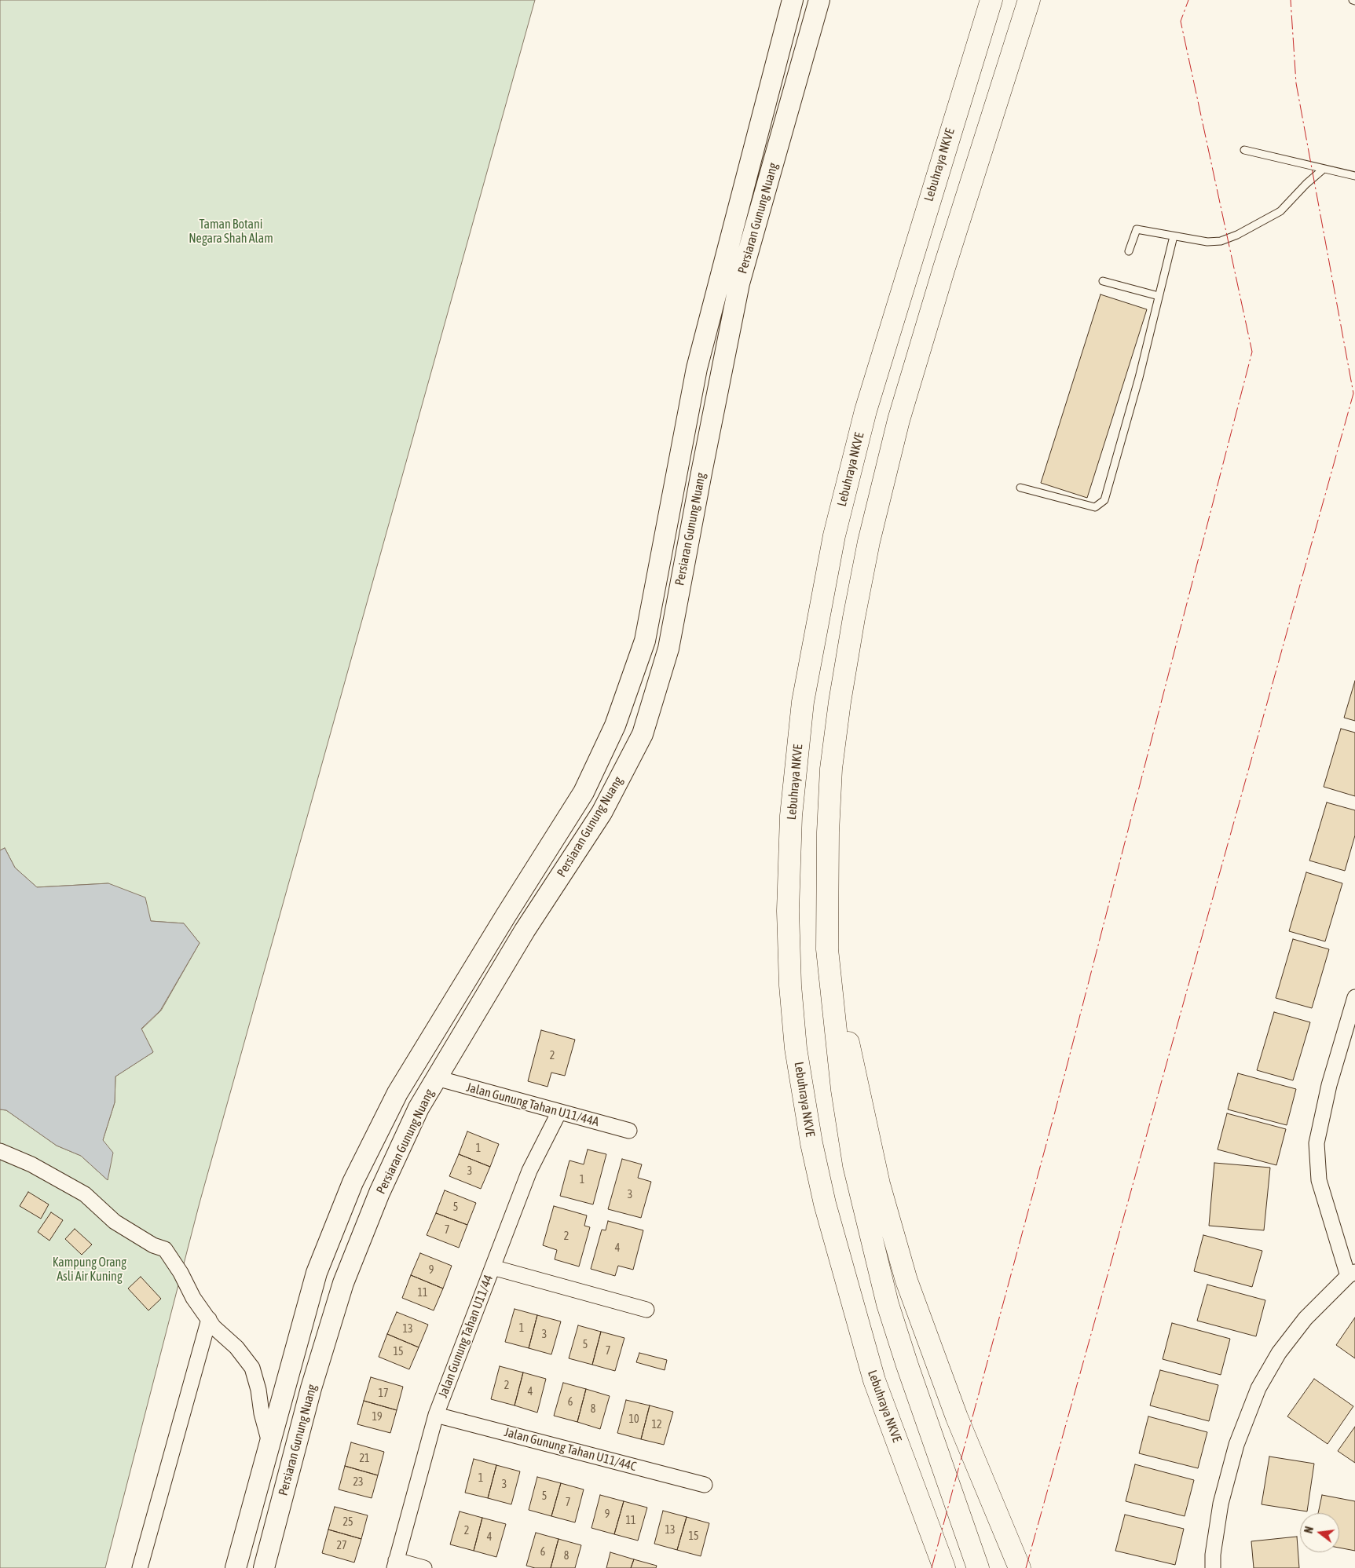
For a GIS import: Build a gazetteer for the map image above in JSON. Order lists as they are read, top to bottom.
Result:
{
  "streets": {
    "highway": ["Lebuhraya NKVE"],
    "street": [
      "Persiaran Gunung Nuang",
      "Jalan Gunung Tahan U11/44A",
      "Jalan Gunung Tahan U11/44",
      "Jalan Gunung Tahan U11/44C"
    ]
  },
  "crossings": [
    ["Persiaran Gunung Nuang", "Jalan Gunung Tahan U11/44A"],
    ["Jalan Gunung Tahan U11/44A", "Jalan Gunung Tahan U11/44"],
    ["Jalan Gunung Tahan U11/44", "Jalan Gunung Tahan U11/44C"]
  ],
  "parks": ["Taman Botani Negara Shah Alam", "Kampung Orang Asli Air Kuning"],
  "house_numbers": [
    "2",
    "1",
    "3",
    "1",
    "3",
    "5",
    "7",
    "2",
    "4",
    "9",
    "11",
    "1",
    "13",
    "3",
    "5",
    "7",
    "15",
    "2",
    "4",
    "17",
    "6",
    "8",
    "19",
    "10",
    "12",
    "21",
    "1",
    "23",
    "3",
    "5",
    "7",
    "9",
    "11",
    "25",
    "13",
    "2",
    "15",
    "4",
    "27",
    "6",
    "8"
  ],
  "north": "left"
}
